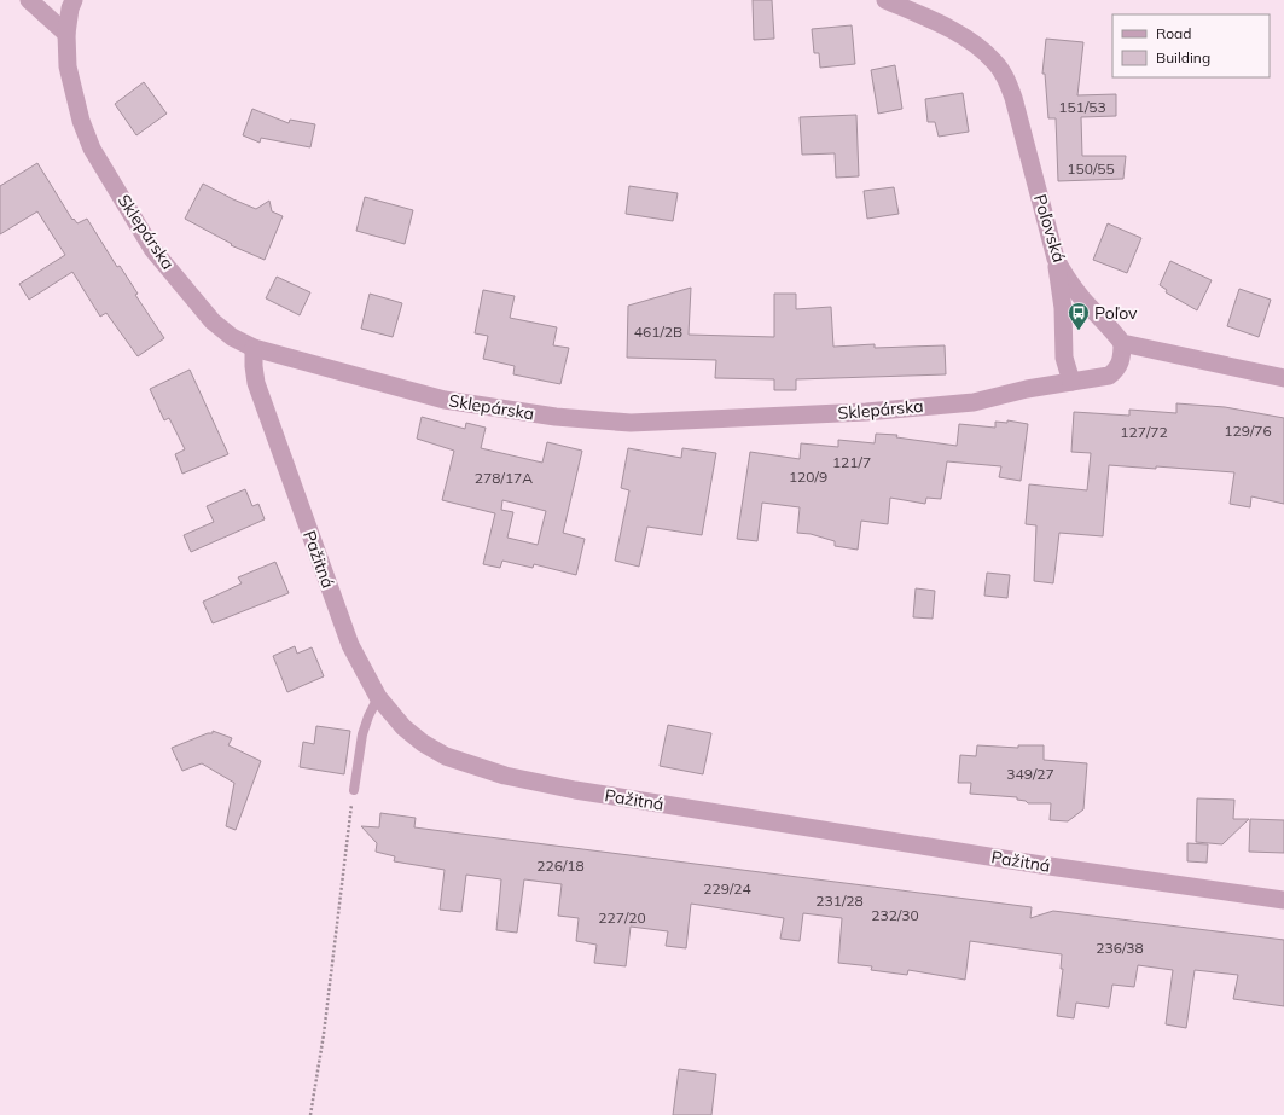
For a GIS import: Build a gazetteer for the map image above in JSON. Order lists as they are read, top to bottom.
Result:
{
  "streets": {
    "street": ["Poľovská", "Sklepárska", "Pažitná"]
  },
  "crossings": [
    ["Poľovská", "Sklepárska"],
    ["Sklepárska", "Pažitná"]
  ],
  "places": {
    "bus stop": ["Poľov"]
  },
  "house_numbers": [
    "151/53",
    "150/55",
    "461/2B",
    "129/76",
    "127/72",
    "121/7",
    "120/9",
    "278/17A",
    "349/27",
    "226/18",
    "229/24",
    "231/28",
    "232/30",
    "227/20",
    "236/38"
  ],
  "legend": ["Road", "Building"]
}
